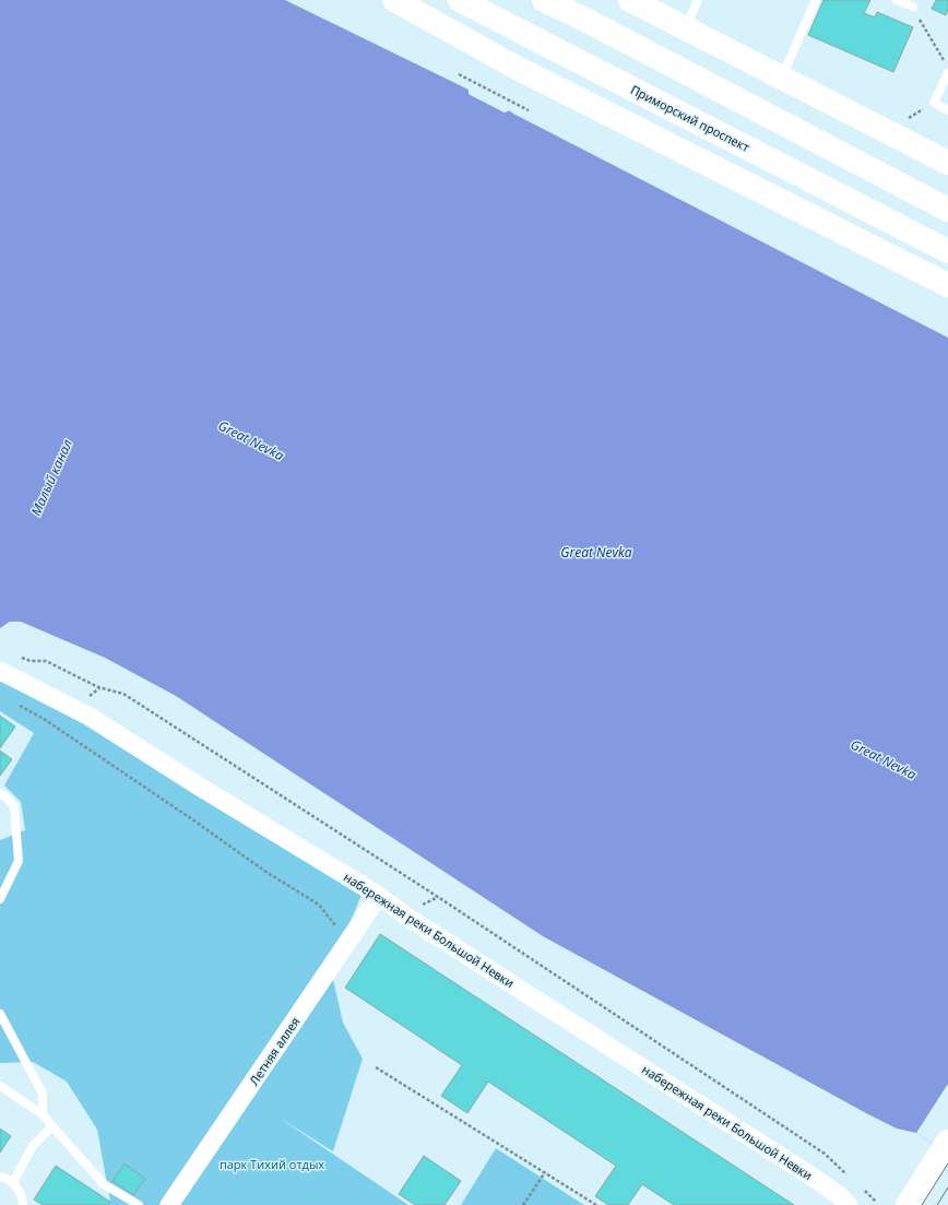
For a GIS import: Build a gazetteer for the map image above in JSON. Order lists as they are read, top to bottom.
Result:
{
  "streets": {
    "main road": ["Приморский проспект"],
    "street": ["набережная реки Большой Невки", "Летняя аллея"]
  },
  "crossings": [
    ["набережная реки Большой Невки", "Летняя аллея"]
  ],
  "water": ["Great Nevka", "Малый канал"],
  "parks": ["парк Тихий отдых"]
}
